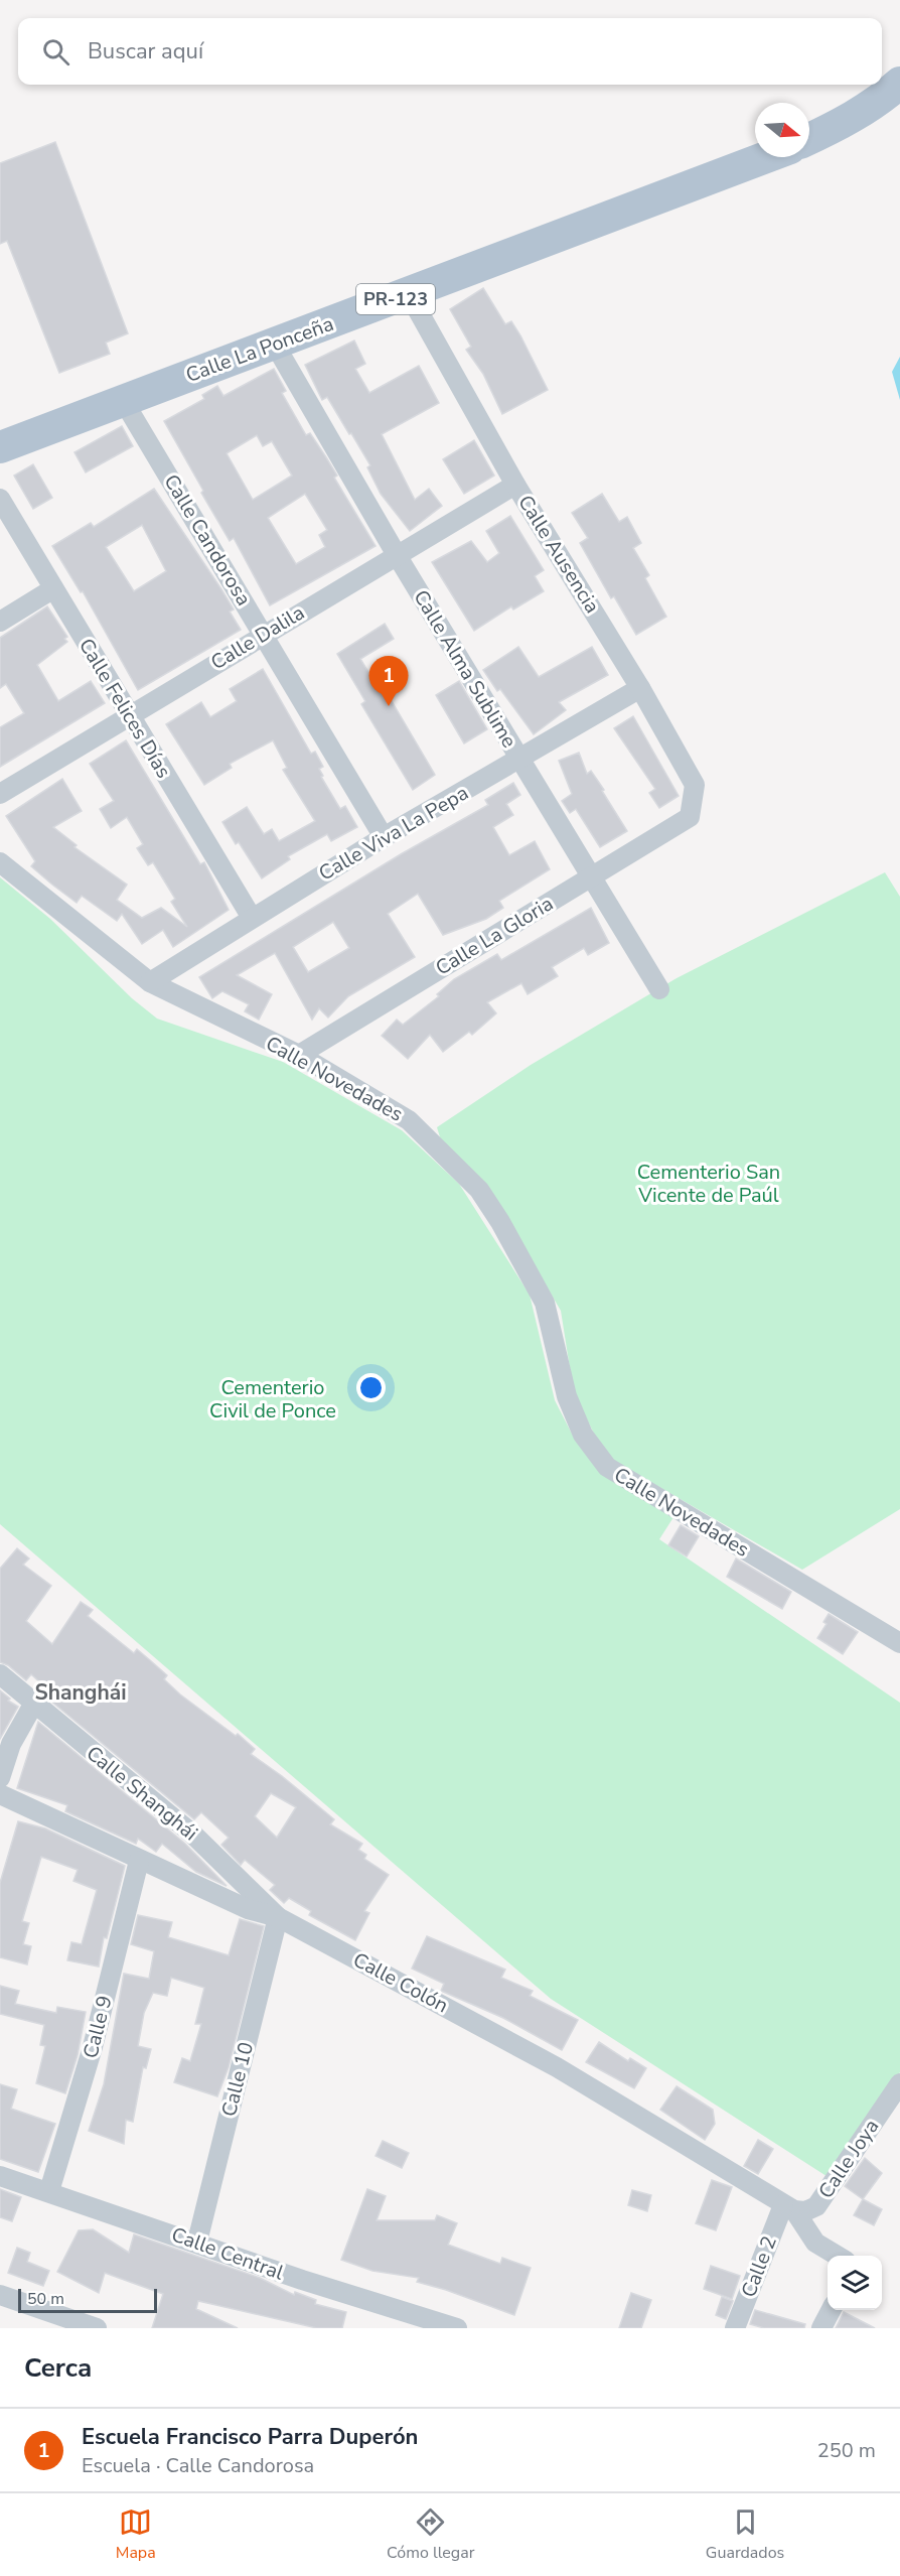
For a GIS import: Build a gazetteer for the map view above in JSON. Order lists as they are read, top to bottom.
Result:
{
  "streets": {
    "main road": ["PR-123", "Calle La Ponceña"],
    "street": [
      "Calle Candorosa",
      "Calle Ausencia",
      "Calle Dalila",
      "Calle Alma Sublime",
      "Calle Felices Días",
      "Calle Viva La Pepa",
      "Calle La Gloria",
      "Calle Novedades",
      "Calle Shanghái",
      "Calle Colón",
      "Calle 9",
      "Calle 10",
      "Calle Joya",
      "Calle Central",
      "Calle 2"
    ]
  },
  "crossings": [
    ["Calle La Ponceña", "Calle Candorosa"],
    ["Calle La Ponceña", "Calle Ausencia"],
    ["Calle La Ponceña", "Calle Alma Sublime"],
    ["Calle Candorosa", "Calle Dalila"],
    ["Calle Candorosa", "Calle Viva La Pepa"],
    ["Calle Ausencia", "Calle Dalila"],
    ["Calle Ausencia", "Calle Viva La Pepa"],
    ["Calle Ausencia", "Calle La Gloria"],
    ["Calle Dalila", "Calle Alma Sublime"],
    ["Calle Dalila", "Calle Felices Días"],
    ["Calle Alma Sublime", "Calle Viva La Pepa"],
    ["Calle Alma Sublime", "Calle La Gloria"],
    ["Calle Felices Días", "Calle Viva La Pepa"],
    ["Calle Viva La Pepa", "Calle Novedades"],
    ["Calle La Gloria", "Calle Novedades"],
    ["Calle Shanghái", "Calle Colón"],
    ["Calle Shanghái", "Calle 10"],
    ["Calle Colón", "Calle 9"],
    ["Calle Colón", "Calle 10"],
    ["Calle Colón", "Calle Joya"],
    ["Calle Colón", "Calle 2"],
    ["Calle 9", "Calle Central"],
    ["Calle 10", "Calle Central"],
    ["Calle Joya", "Calle 2"]
  ],
  "districts": ["Shanghái"],
  "parks": ["Cementerio San Vicente de Paúl", "Cementerio Civil de Ponce"],
  "scale_bar": "50 m",
  "north": "right",
  "page": {
    "search": "Buscar aquí",
    "pins": "1",
    "scale": "50 m",
    "heading": "Cerca",
    "list": [
      {
        "mark": "1",
        "name": "Escuela Francisco Parra Duperón",
        "note": "Escuela · Calle Candorosa",
        "value": "250 m"
      }
    ],
    "nav": ["Mapa", "Cómo llegar", "Guardados"]
  }
}
